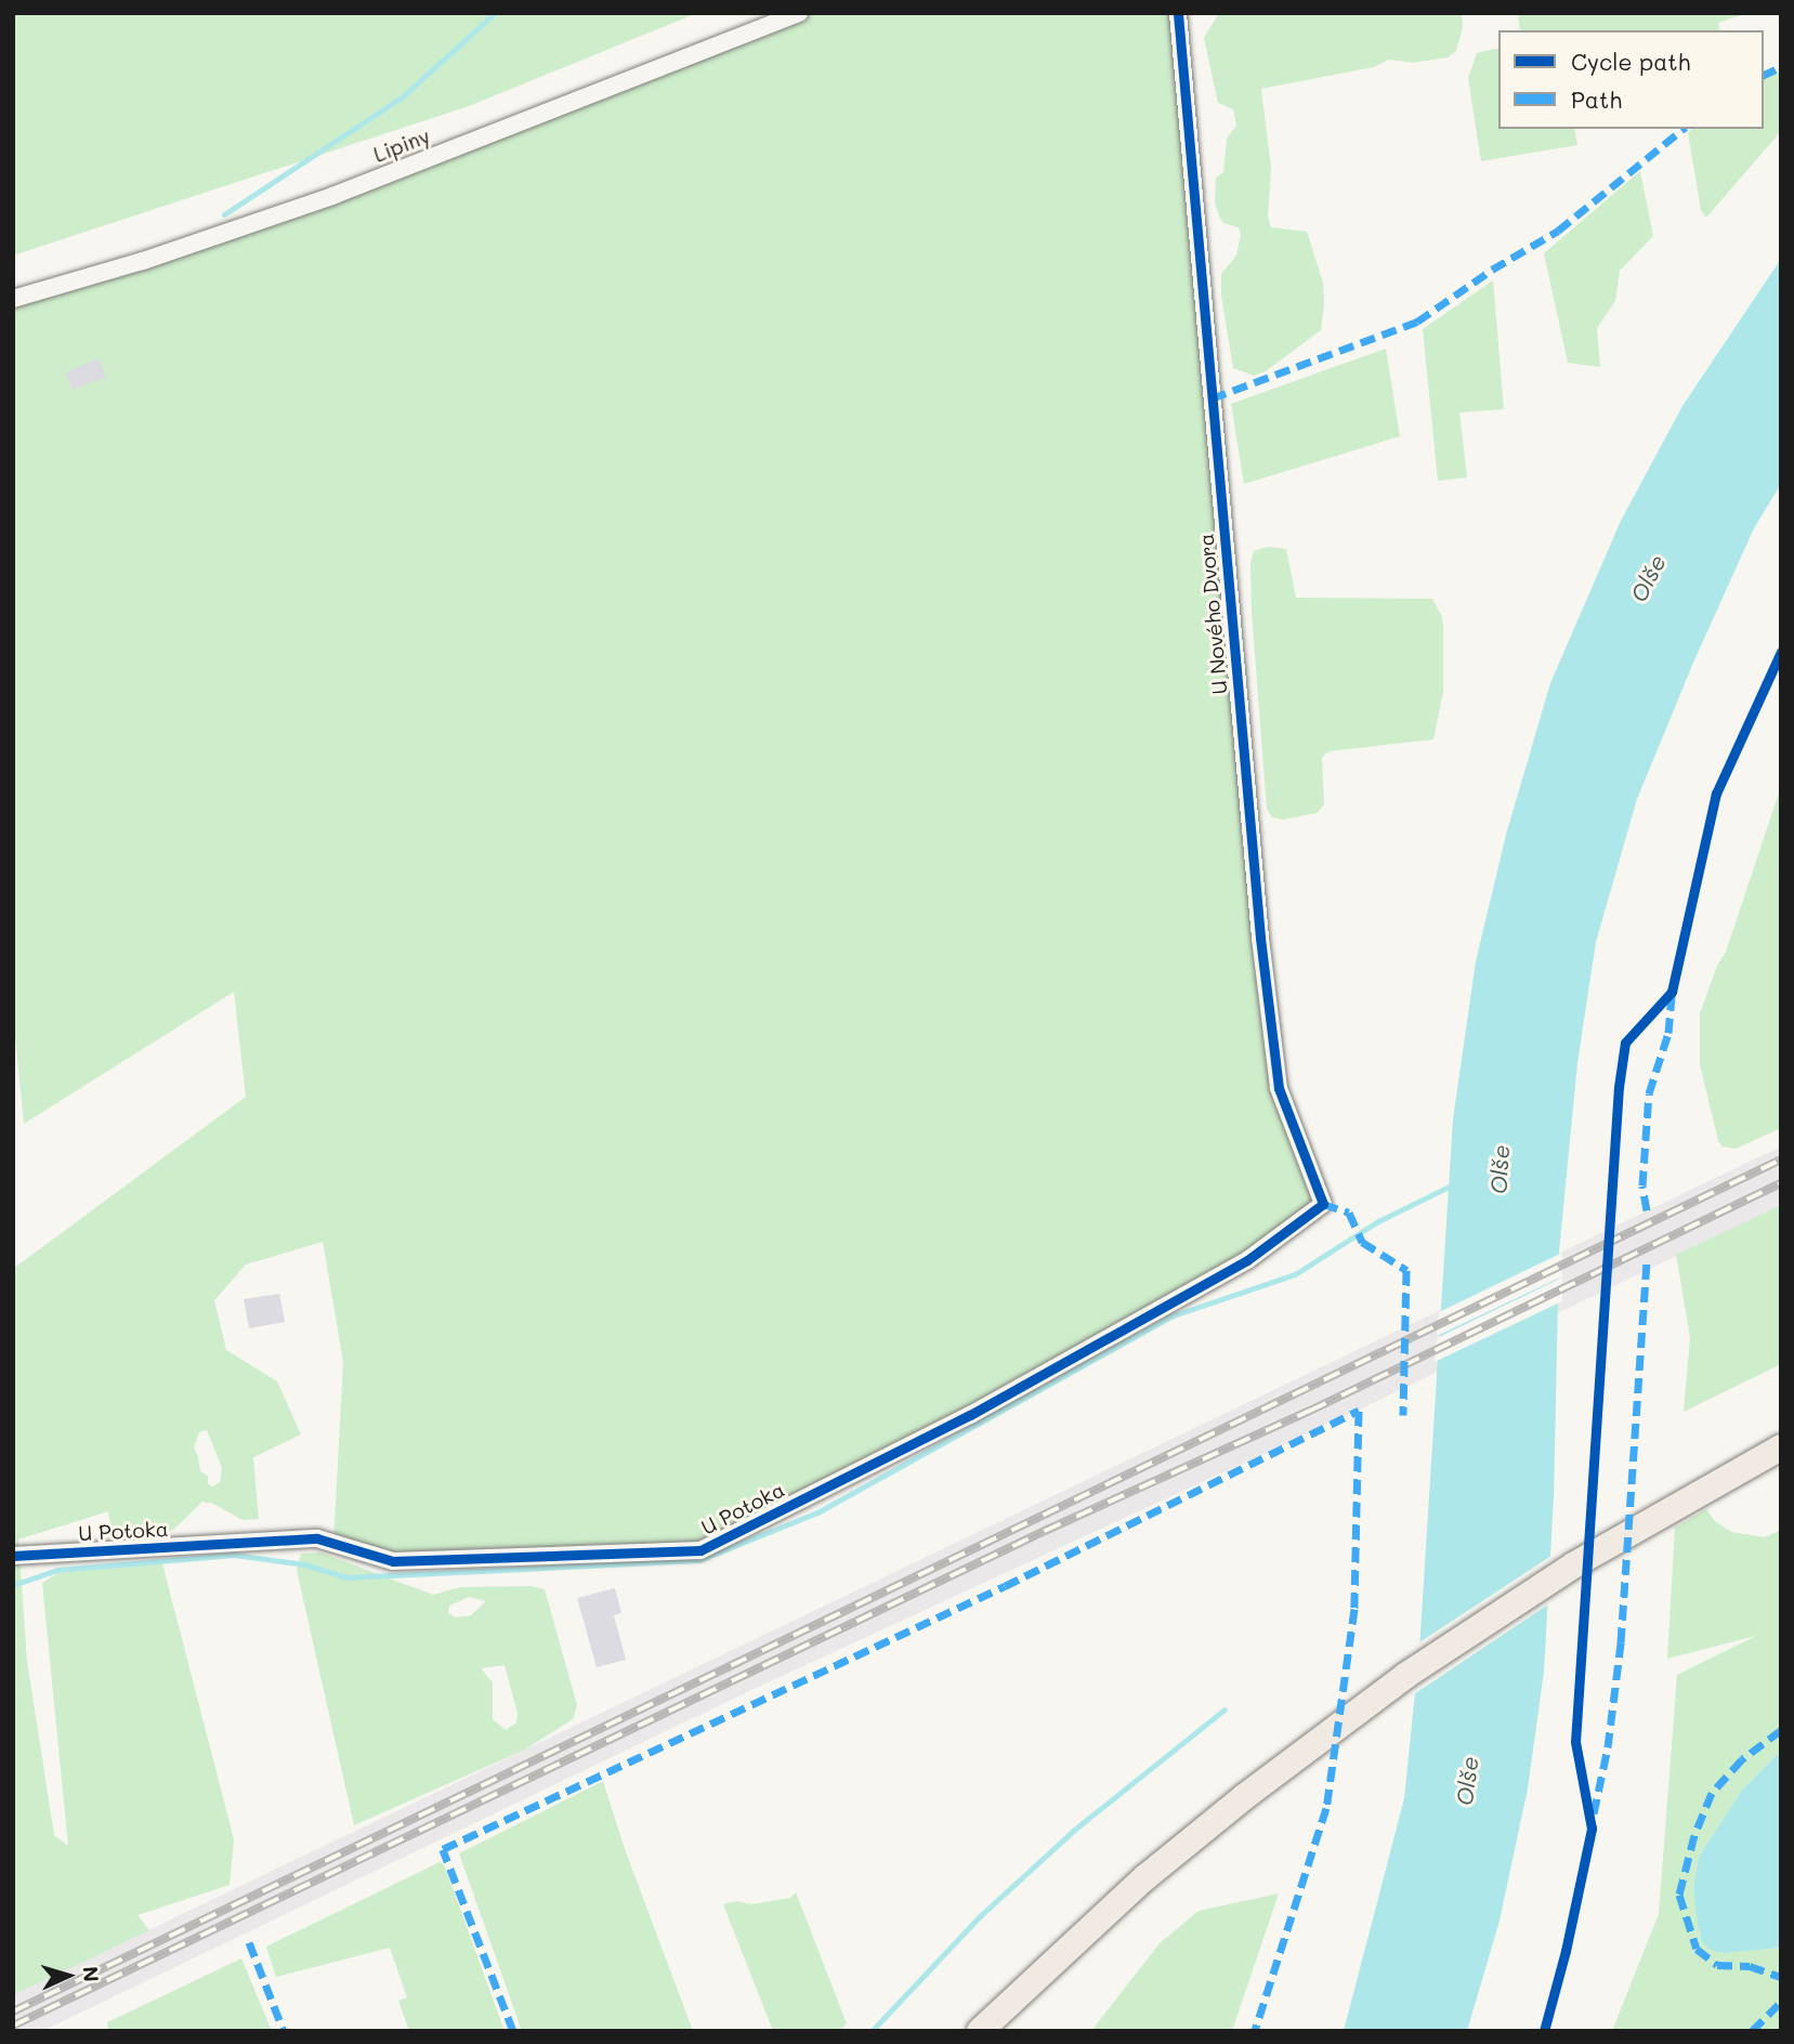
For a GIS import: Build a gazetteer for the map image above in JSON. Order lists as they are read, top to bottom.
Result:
{
  "streets": {
    "street": ["Lipiny", "U Nového Dvora", "U Potoka"]
  },
  "crossings": [
    ["U Nového Dvora", "U Potoka"]
  ],
  "water": ["Olše"],
  "legend": ["Cycle path", "Path"],
  "north": "right"
}
